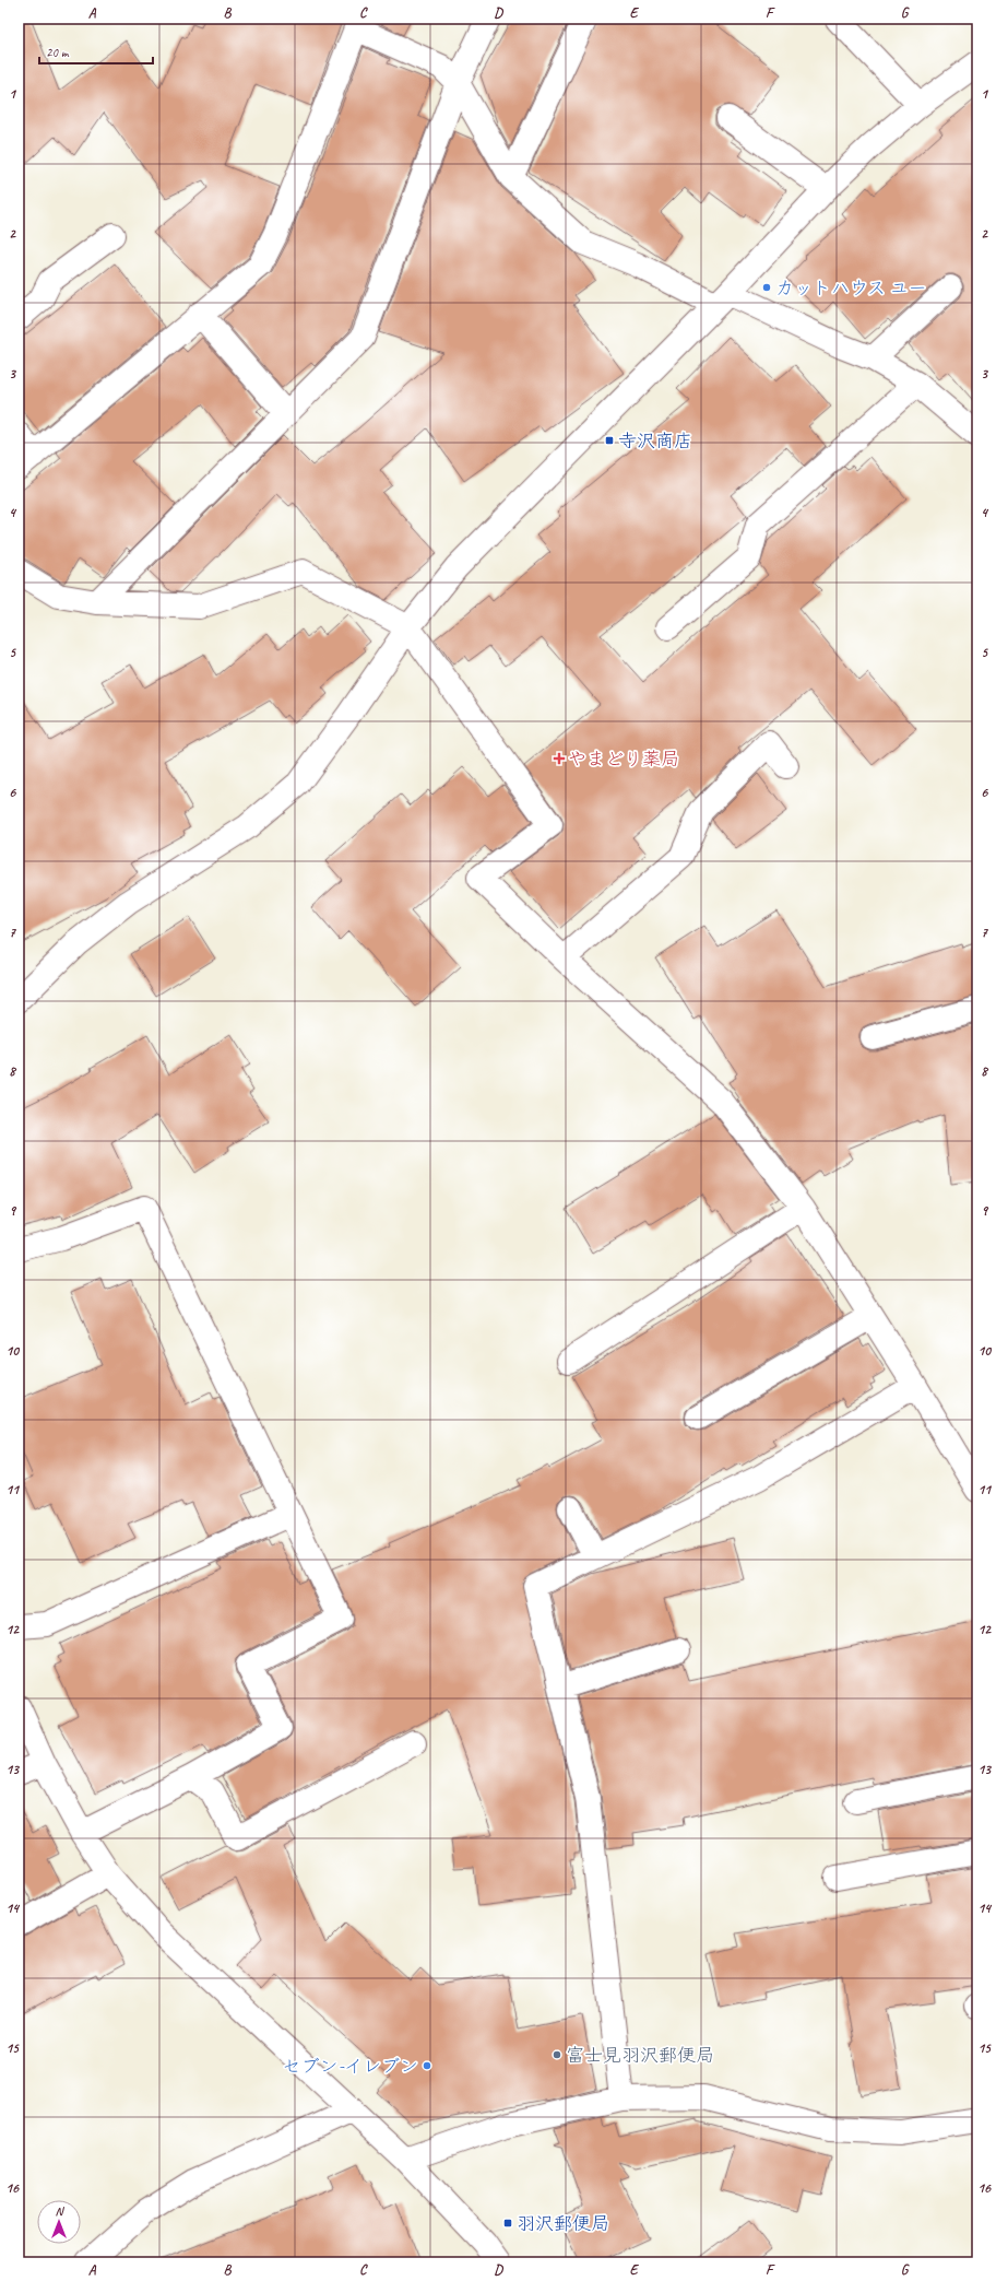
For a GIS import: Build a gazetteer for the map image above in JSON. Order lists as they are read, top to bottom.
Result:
{
  "places": {
    "other": ["カットハウス ユー", "富士見羽沢郵便局", "セブン-イレブン"],
    "transit": ["寺沢商店", "羽沢郵便局"],
    "health": ["やまどり薬局"]
  },
  "scale_bar": "20 m",
  "north": "top",
  "grid": {
    "columns": [
      "A",
      "B",
      "C",
      "D",
      "E",
      "F",
      "G"
    ],
    "rows": [
      "1",
      "2",
      "3",
      "4",
      "5",
      "6",
      "7",
      "8",
      "9",
      "10",
      "11",
      "12",
      "13",
      "14",
      "15",
      "16"
    ]
  }
}
